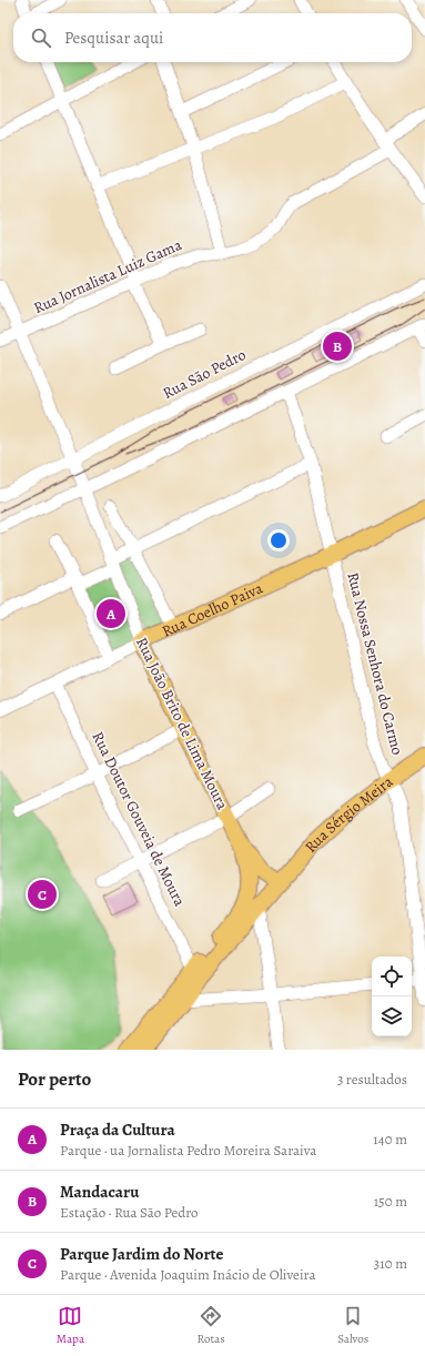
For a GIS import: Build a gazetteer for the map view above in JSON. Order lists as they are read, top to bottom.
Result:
{
  "streets": {
    "main road": ["Rua Coelho Paiva", "Rua João Brito de Lima Moura", "Rua Sérgio Meira"],
    "street": [
      "Rua Jornalista Luiz Gama",
      "Rua São Pedro",
      "Rua Nossa Senhora do Carmo",
      "Rua Doutor Gouveia de Moura"
    ]
  },
  "crossings": [
    ["Rua Jornalista Luiz Gama", "Rua João Brito de Lima Moura"],
    ["Rua São Pedro", "Rua João Brito de Lima Moura"],
    ["Rua Coelho Paiva", "Rua Nossa Senhora do Carmo"],
    ["Rua Coelho Paiva", "Rua João Brito de Lima Moura"],
    ["Rua Coelho Paiva", "Rua Doutor Gouveia de Moura"],
    ["Rua Nossa Senhora do Carmo", "Rua Sérgio Meira"]
  ],
  "page": {
    "search": "Pesquisar aqui",
    "pins": ["B", "A", "C"],
    "heading": ["Por perto", "3 resultados"],
    "list": [
      {
        "mark": "A",
        "name": "Praça da Cultura",
        "note": "Parque · ua Jornalista Pedro Moreira Saraiva",
        "value": "140 m"
      },
      {
        "mark": "B",
        "name": "Mandacaru",
        "note": "Estação · Rua São Pedro",
        "value": "150 m"
      },
      {
        "mark": "C",
        "name": "Parque Jardim do Norte",
        "note": "Parque · Avenida Joaquim Inácio de Oliveira",
        "value": "310 m"
      }
    ],
    "nav": ["Mapa", "Rotas", "Salvos"]
  }
}
